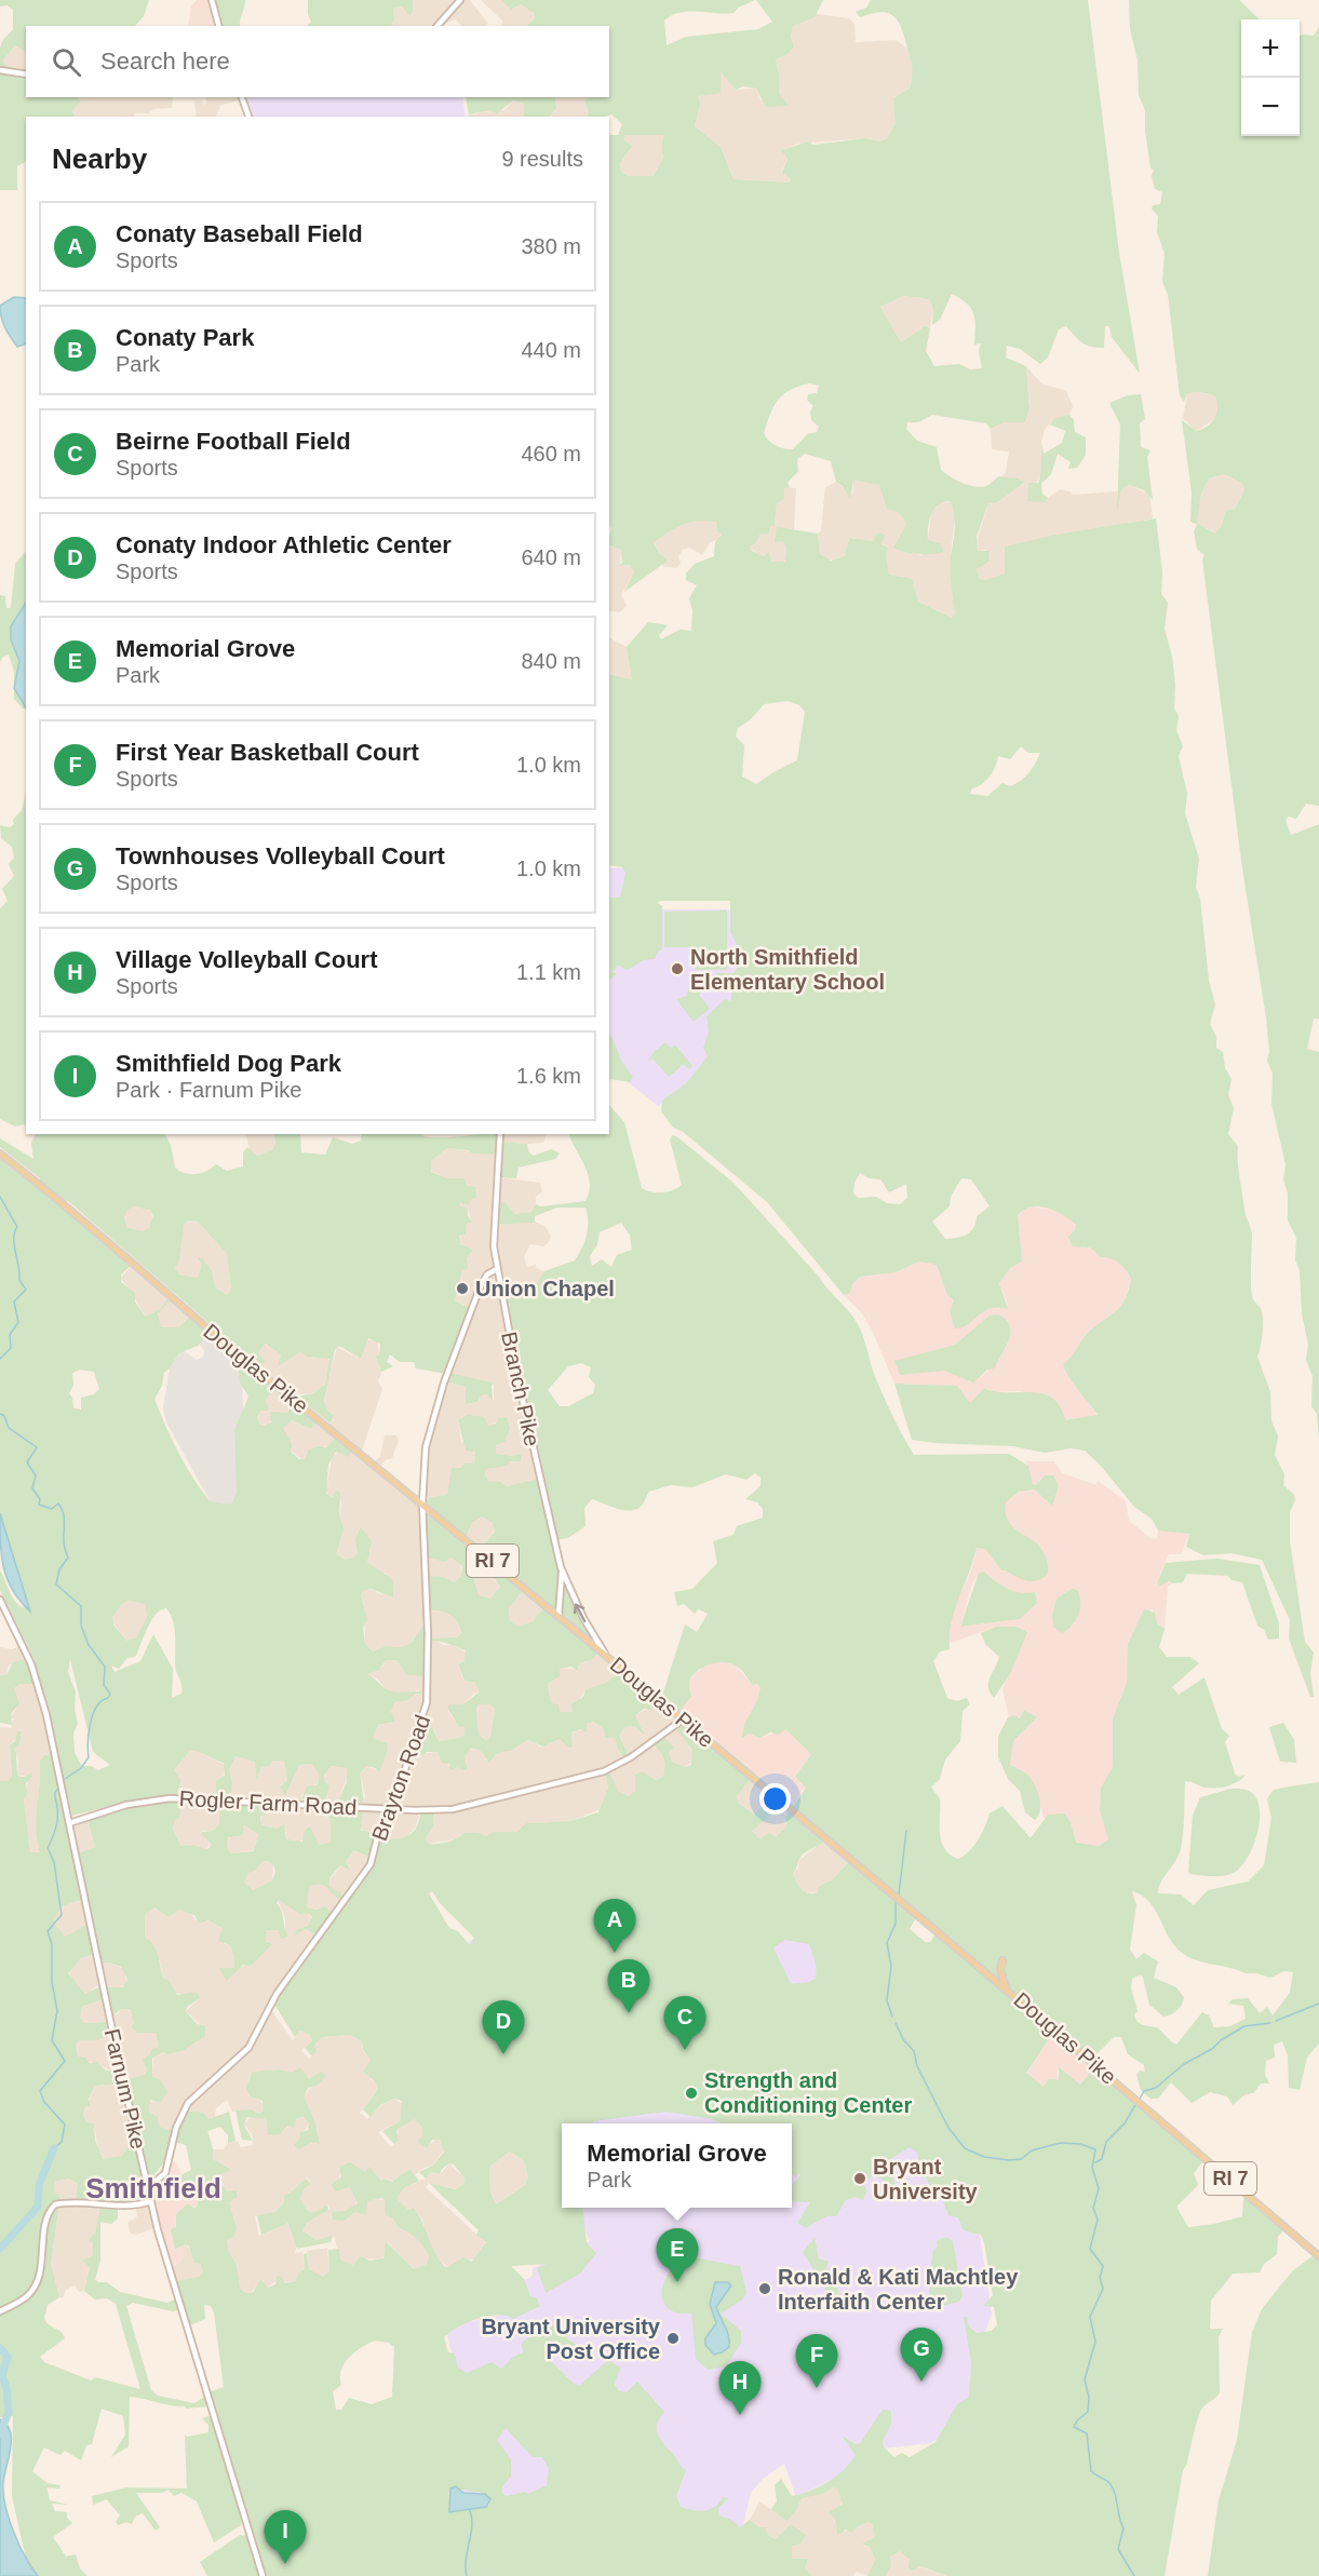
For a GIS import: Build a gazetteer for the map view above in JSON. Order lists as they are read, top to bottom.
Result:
{
  "streets": {
    "main road": ["Douglas Pike", "RI 7"],
    "street": [
      "Branch Pike",
      "Brayton Road",
      "Rogler Farm Road",
      "Farnum Pike"
    ]
  },
  "crossings": [
    ["Douglas Pike", "Branch Pike"],
    ["Douglas Pike", "Brayton Road"],
    ["Douglas Pike", "Rogler Farm Road"],
    ["Branch Pike", "Brayton Road"],
    ["Brayton Road", "Rogler Farm Road"],
    ["Brayton Road", "Farnum Pike"],
    ["Rogler Farm Road", "Farnum Pike"]
  ],
  "districts": ["Smithfield"],
  "places": [
    "North Smithfield Elementary School",
    "Union Chapel",
    "Strength and Conditioning Center",
    "Bryant University",
    "Ronald & Kati Machtley Interfaith Center",
    "Bryant University Post Office"
  ],
  "page": {
    "map_buttons": ["+", "−"],
    "search": "Search here",
    "heading": ["Nearby", "9 results"],
    "list": [
      {
        "mark": "A",
        "name": "Conaty Baseball Field",
        "note": "Sports",
        "value": "380 m"
      },
      {
        "mark": "B",
        "name": "Conaty Park",
        "note": "Park",
        "value": "440 m"
      },
      {
        "mark": "C",
        "name": "Beirne Football Field",
        "note": "Sports",
        "value": "460 m"
      },
      {
        "mark": "D",
        "name": "Conaty Indoor Athletic Center",
        "note": "Sports",
        "value": "640 m"
      },
      {
        "mark": "E",
        "name": "Memorial Grove",
        "note": "Park",
        "value": "840 m"
      },
      {
        "mark": "F",
        "name": "First Year Basketball Court",
        "note": "Sports",
        "value": "1.0 km"
      },
      {
        "mark": "G",
        "name": "Townhouses Volleyball Court",
        "note": "Sports",
        "value": "1.0 km"
      },
      {
        "mark": "H",
        "name": "Village Volleyball Court",
        "note": "Sports",
        "value": "1.1 km"
      },
      {
        "mark": "I",
        "name": "Smithfield Dog Park",
        "note": "Park · Farnum Pike",
        "value": "1.6 km"
      }
    ],
    "pins": [
      "A",
      "B",
      "C",
      "D",
      "E",
      "G",
      "F",
      "H",
      "I"
    ],
    "popup": ["Memorial Grove", "Park"]
  }
}
